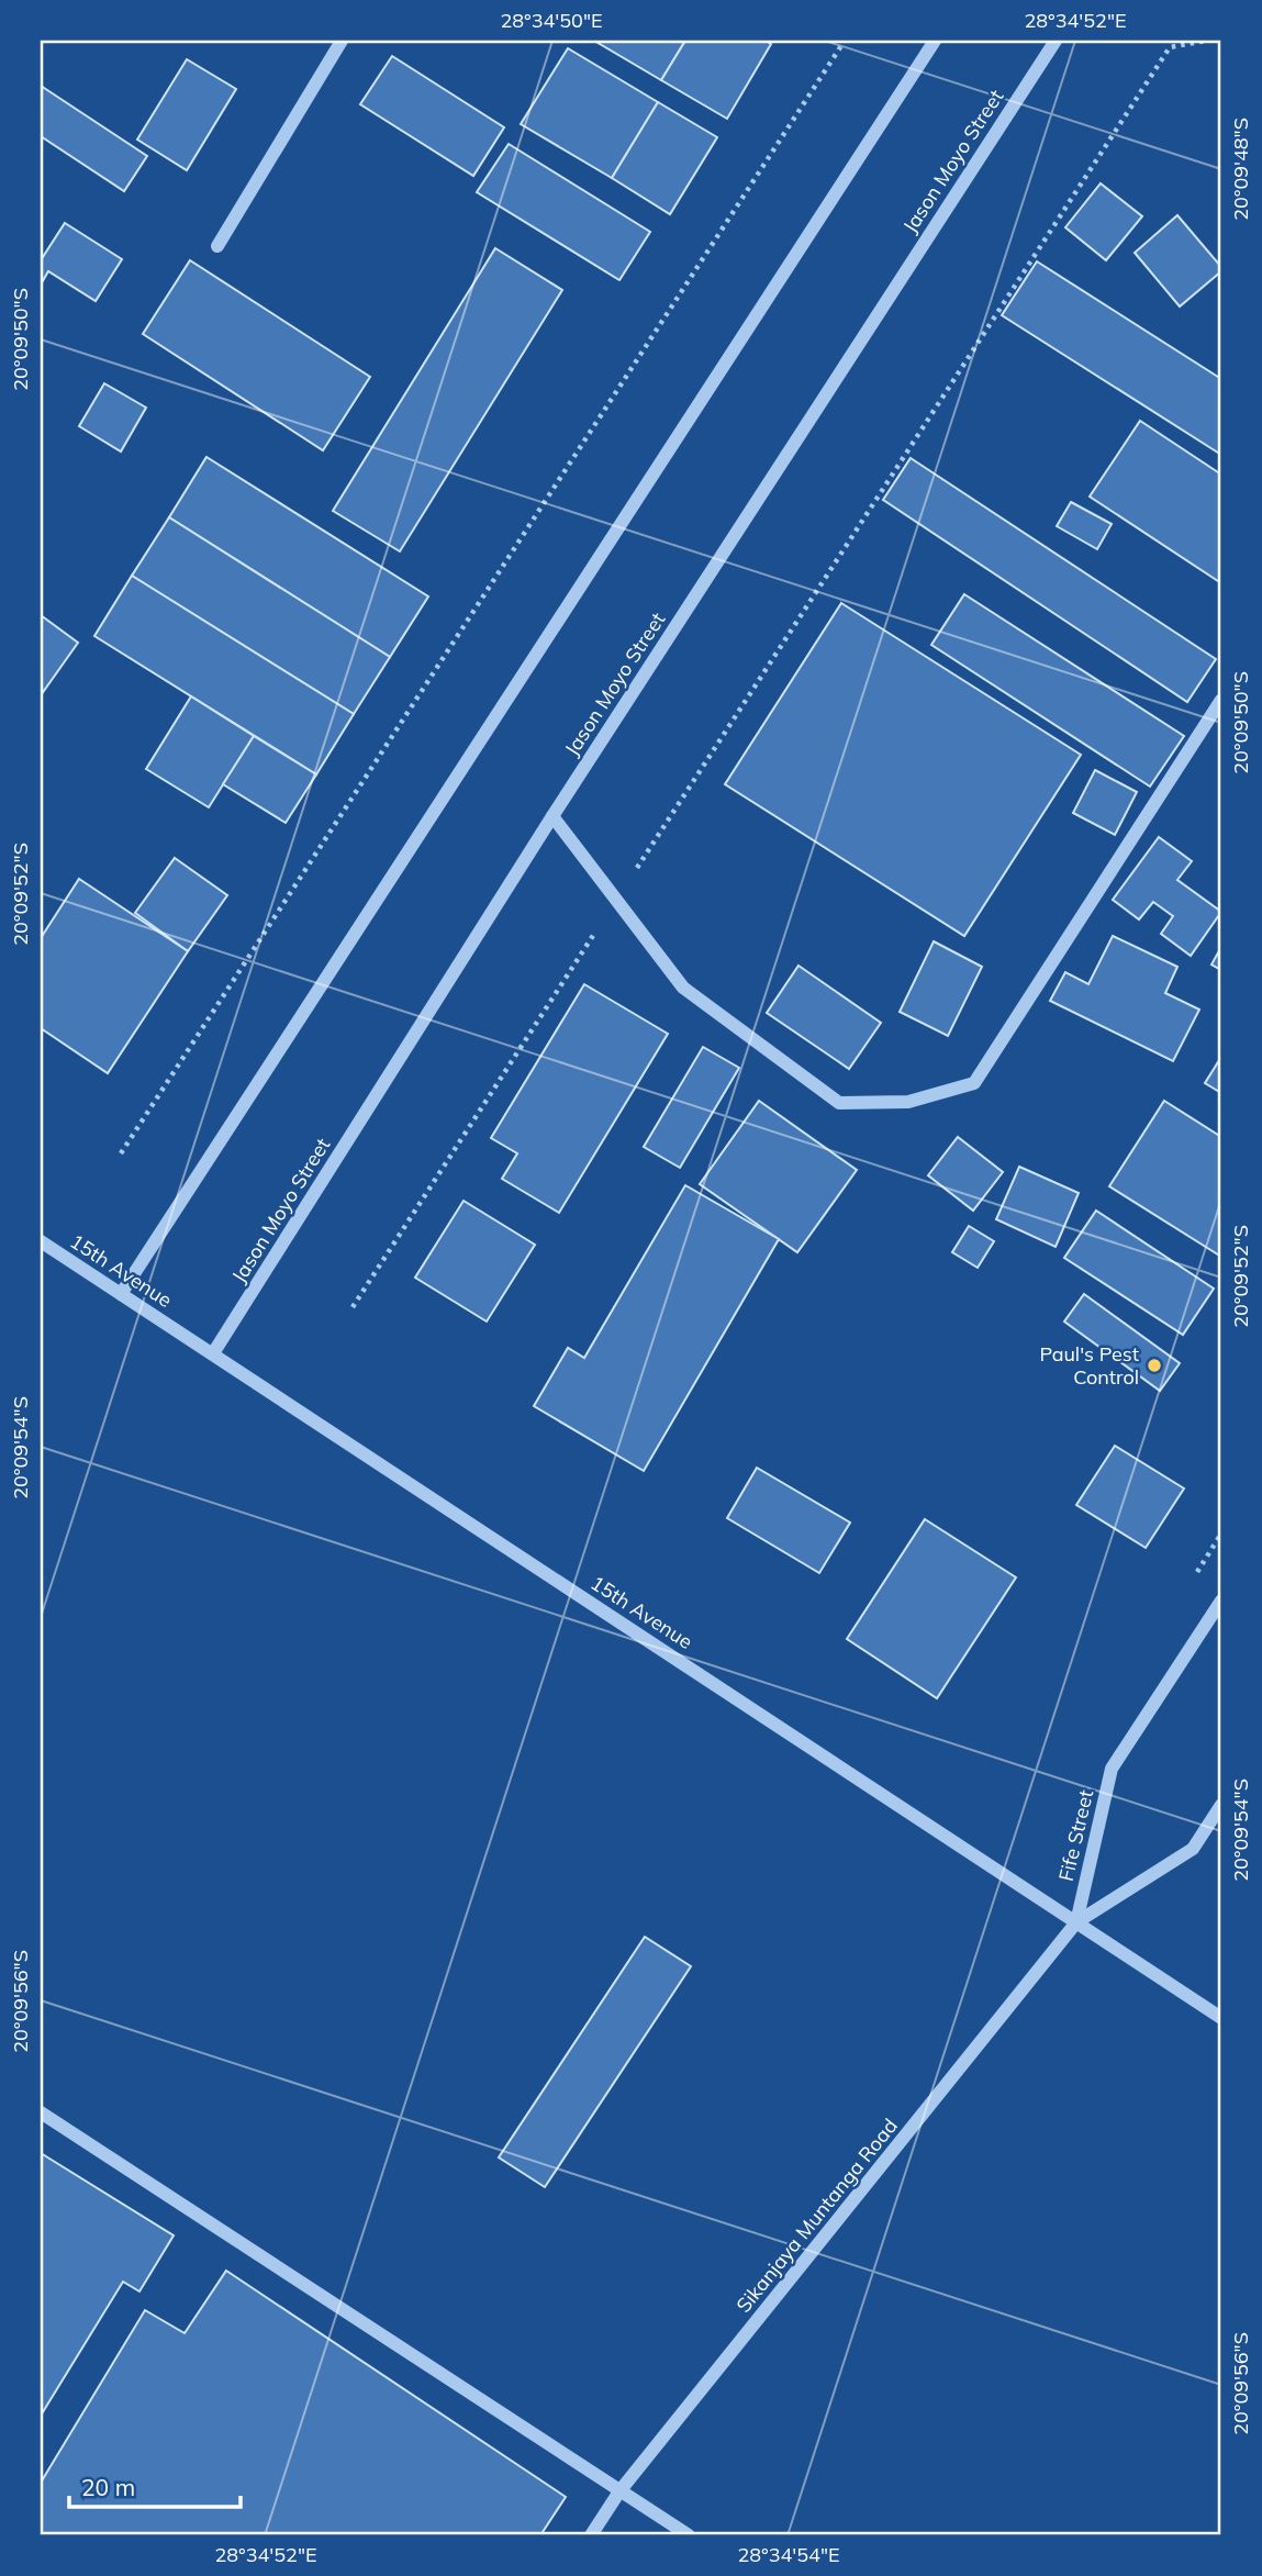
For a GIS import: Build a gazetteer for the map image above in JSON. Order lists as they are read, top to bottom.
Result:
{
  "streets": {
    "street": [
      "Jason Moyo Street",
      "15th Avenue",
      "Fife Street",
      "Sikanjaya Muntanga Road"
    ]
  },
  "crossings": [
    ["Jason Moyo Street", "15th Avenue"],
    ["15th Avenue", "Fife Street"],
    ["15th Avenue", "Sikanjaya Muntanga Road"],
    ["Fife Street", "Sikanjaya Muntanga Road"]
  ],
  "places": ["Paul's Pest Control"],
  "scale_bar": "20 m",
  "coordinates": [
    "28°34'50\"E",
    "28°34'52\"E",
    "20°09'48\"S",
    "20°09'50\"S",
    "20°09'52\"S",
    "20°09'54\"S",
    "20°09'56\"S",
    "28°34'54\"E"
  ]
}
